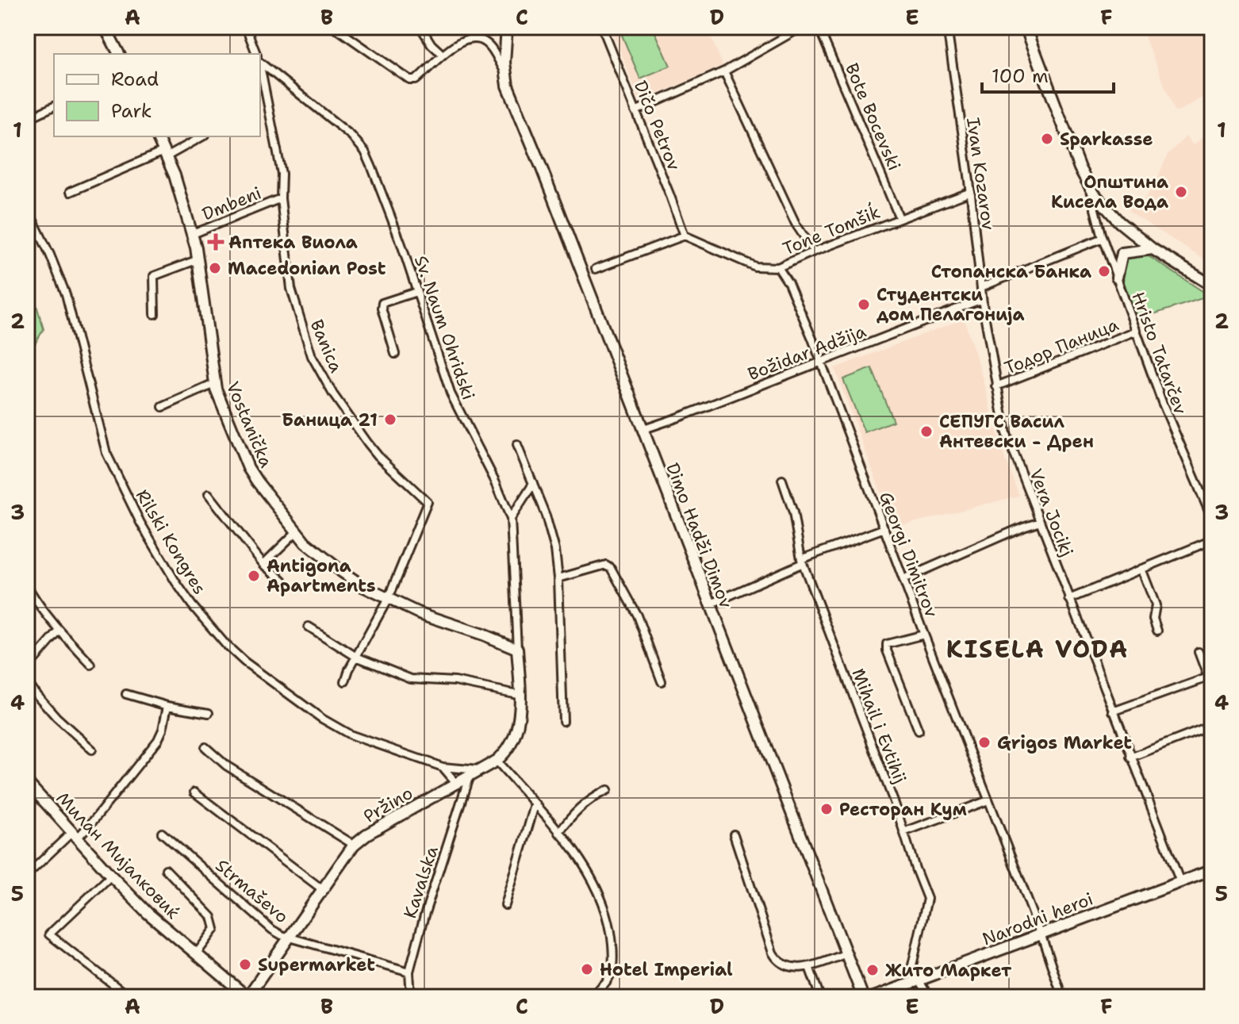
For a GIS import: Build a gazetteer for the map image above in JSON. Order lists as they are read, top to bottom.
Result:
{
  "streets": {
    "street": [
      "Bote Bocevski",
      "Dičo Petrov",
      "Ivan Kozarov",
      "Dmbeni",
      "Tone Tomšiḱ",
      "Sv. Naum Ohridski",
      "Banica",
      "Тодор Паница",
      "Božidar Adžija",
      "Hristo Tatarčev",
      "Vostanička",
      "Vera Jocikj",
      "Dimo Hadži Dimov",
      "Rilski Kongres",
      "Georgi Dimitrov",
      "Mihail i Evtihij",
      "Pržino",
      "Милан Мијалковиќ",
      "Kavalska",
      "Strmaševo",
      "Narodni heroi"
    ]
  },
  "crossings": [
    ["Bote Bocevski", "Tone Tomšiḱ"],
    ["Dičo Petrov", "Tone Tomšiḱ"],
    ["Ivan Kozarov", "Tone Tomšiḱ"],
    ["Ivan Kozarov", "Vera Jocikj"],
    ["Dmbeni", "Banica"],
    ["Dmbeni", "Vostanička"],
    ["Tone Tomšiḱ", "Georgi Dimitrov"],
    ["Sv. Naum Ohridski", "Vostanička"],
    ["Sv. Naum Ohridski", "Pržino"],
    ["Banica", "Vostanička"],
    ["Тодор Паница", "Hristo Tatarčev"],
    ["Тодор Паница", "Vera Jocikj"],
    ["Božidar Adžija", "Vera Jocikj"],
    ["Božidar Adžija", "Dimo Hadži Dimov"],
    ["Božidar Adžija", "Georgi Dimitrov"],
    ["Vostanička", "Pržino"],
    ["Vera Jocikj", "Narodni heroi"],
    ["Rilski Kongres", "Pržino"],
    ["Georgi Dimitrov", "Narodni heroi"],
    ["Mihail i Evtihij", "Narodni heroi"],
    ["Pržino", "Милан Мијалковиќ"],
    ["Pržino", "Kavalska"],
    ["Pržino", "Strmaševo"],
    ["Kavalska", "Strmaševo"]
  ],
  "districts": ["KISELA VODA"],
  "places": {
    "other": [
      "Sparkasse",
      "Општина Кисела Вода",
      "Macedonian Post",
      "Стопанска Банка",
      "Студентски дом Пелагонија",
      "Баница 21",
      "СЕПУГС Васил Антевски - Дрен",
      "Antigona Apartments",
      "Grigos Market",
      "Ресторан Кум",
      "Supermarket",
      "Hotel Imperial",
      "Жито Маркет"
    ],
    "health": ["Аптека Виола"]
  },
  "legend": ["Road", "Park"],
  "scale_bar": "100 m",
  "grid": {
    "columns": [
      "A",
      "B",
      "C",
      "D",
      "E",
      "F"
    ],
    "rows": [
      "1",
      "2",
      "3",
      "4",
      "5"
    ]
  }
}
